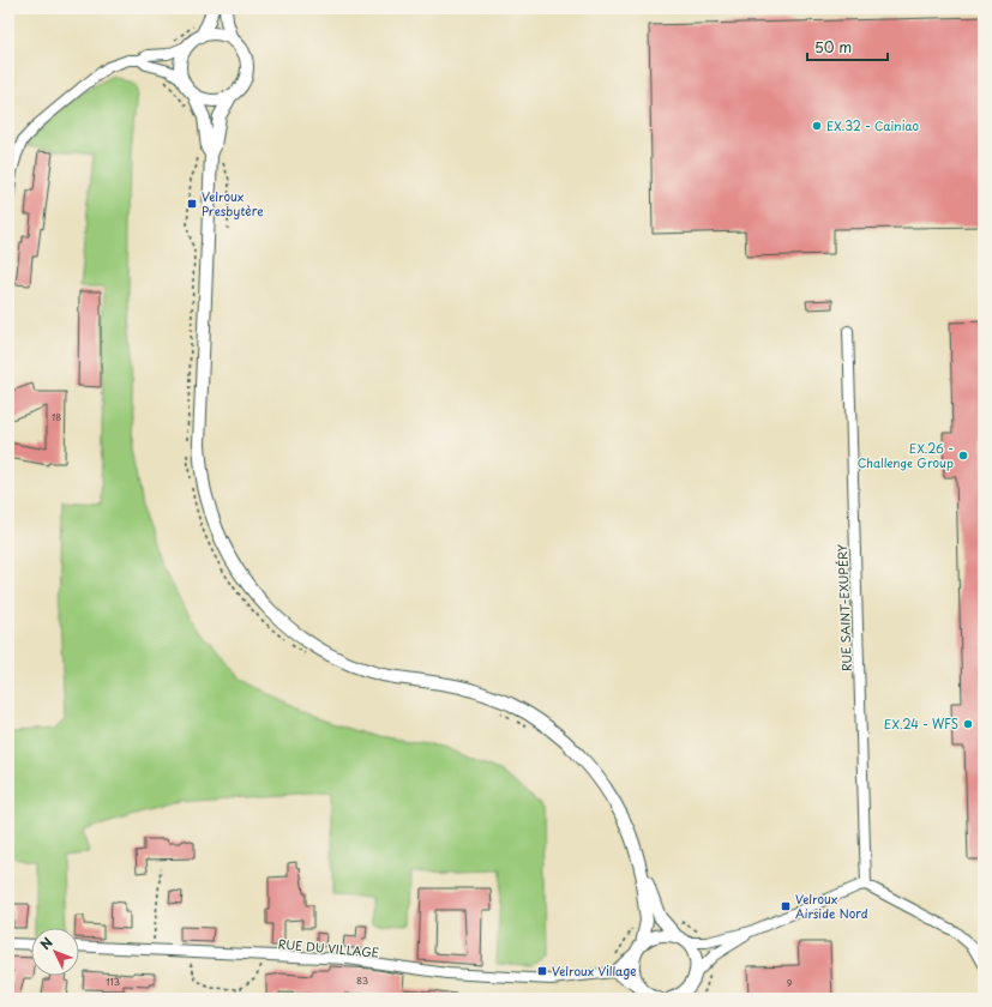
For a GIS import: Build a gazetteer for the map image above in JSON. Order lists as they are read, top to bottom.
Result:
{
  "streets": {
    "street": ["RUE SAINT-EXUPÉRY", "RUE DU VILLAGE"]
  },
  "places": {
    "other": ["EX.32 - Cainiao", "EX.26 - Challenge Group", "EX.24 - WFS"],
    "transit": ["Velroux Presbytère", "Velroux Airside Nord", "Velroux Village"]
  },
  "house_numbers": [
    "18",
    "83",
    "113",
    "9"
  ],
  "scale_bar": "50 m",
  "north": "top left"
}
